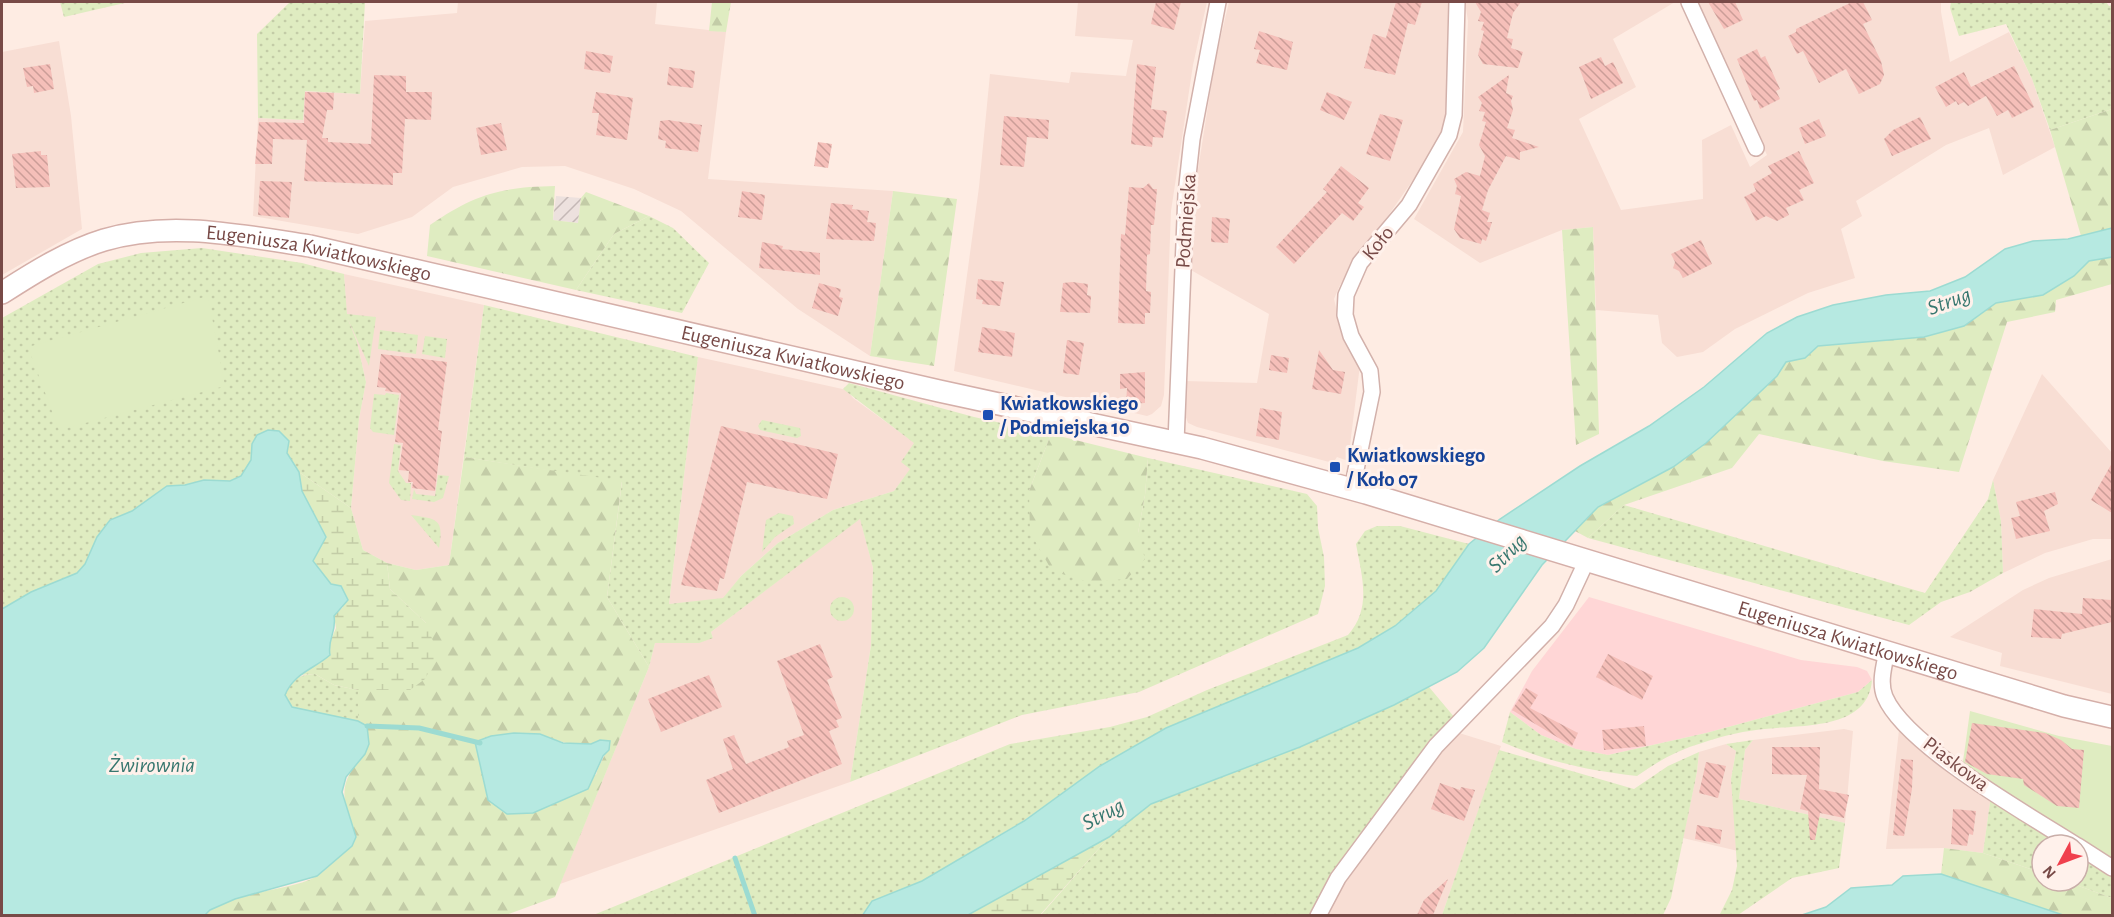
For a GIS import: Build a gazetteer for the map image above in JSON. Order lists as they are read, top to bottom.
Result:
{
  "streets": {
    "street": [
      "Podmiejska",
      "Koło",
      "Eugeniusza Kwiatkowskiego",
      "Piaskowa"
    ]
  },
  "crossings": [
    ["Podmiejska", "Eugeniusza Kwiatkowskiego"],
    ["Koło", "Eugeniusza Kwiatkowskiego"],
    ["Eugeniusza Kwiatkowskiego", "Piaskowa"]
  ],
  "water": ["Strug", "Żwirownia"],
  "places": {
    "transit": ["Kwiatkowskiego / Podmiejska 10", "Kwiatkowskiego / Koło 07"]
  },
  "north": "bottom left"
}
